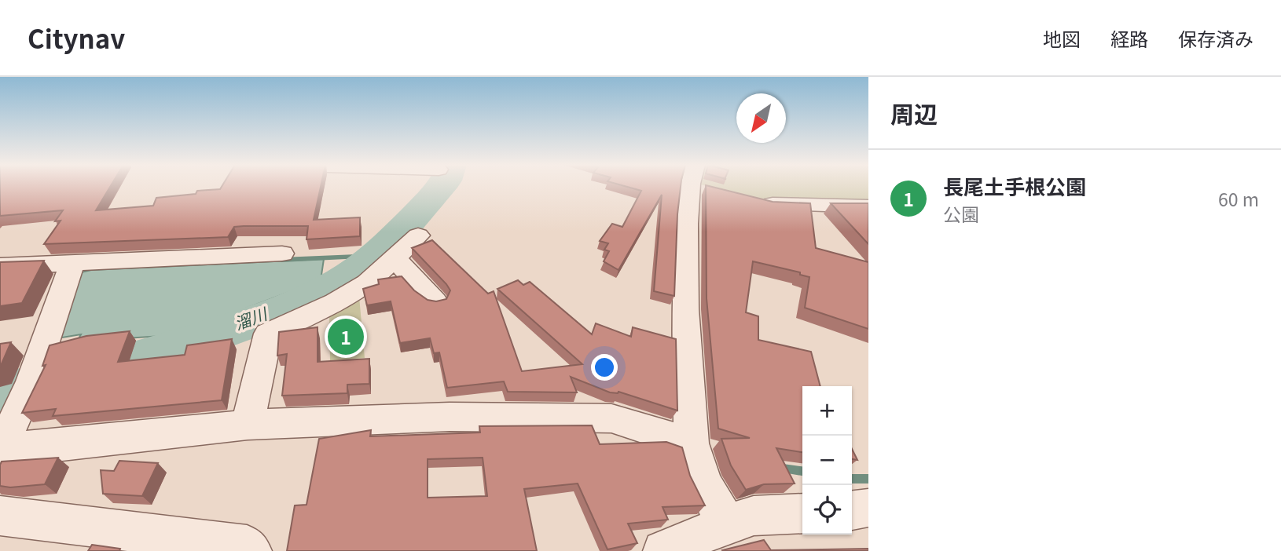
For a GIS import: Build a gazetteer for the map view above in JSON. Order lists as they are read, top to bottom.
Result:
{
  "water": ["溜川"],
  "north": "bottom left",
  "page": {
    "header": "Citynav",
    "nav": ["地図", "経路", "保存済み"],
    "heading": "周辺",
    "list": [
      {
        "mark": "1",
        "name": "長尾土手根公園",
        "note": "公園",
        "value": "60 m"
      }
    ],
    "pins": "1",
    "map_buttons": ["+", "−"]
  }
}
